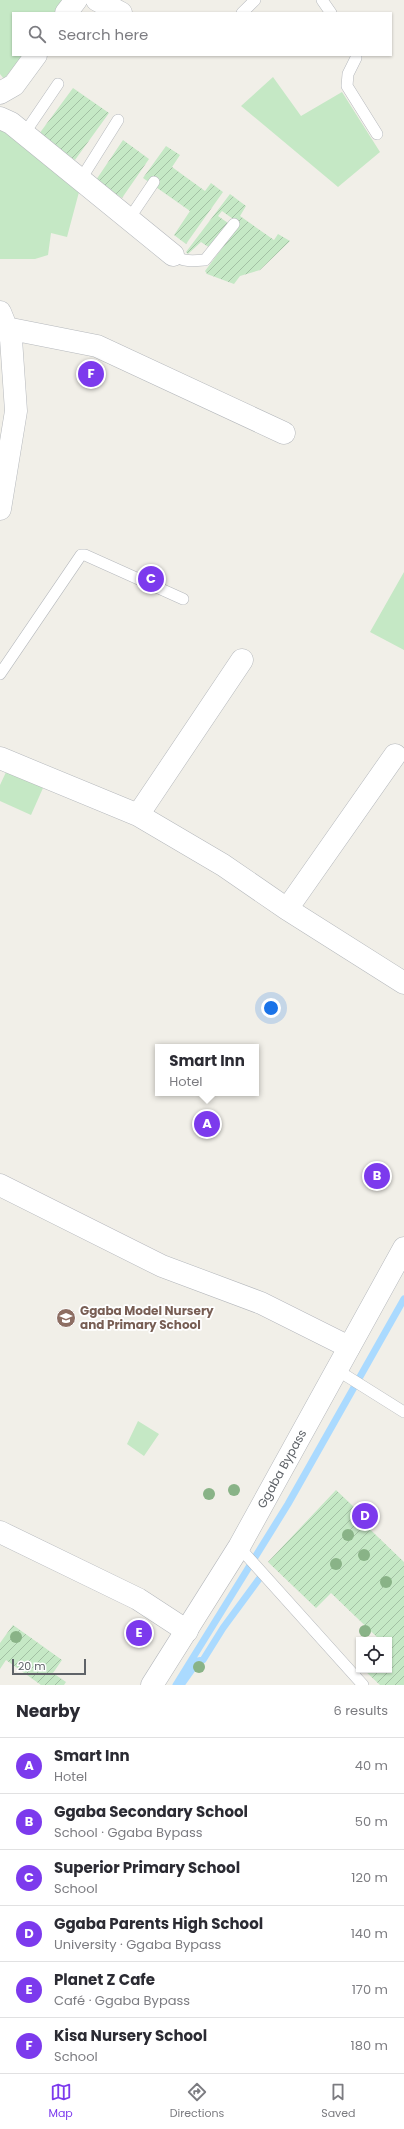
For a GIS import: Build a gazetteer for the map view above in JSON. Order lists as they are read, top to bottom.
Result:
{
  "streets": {
    "street": ["Ggaba Bypass"]
  },
  "places": {
    "school or university": ["Ggaba Model Nursery and Primary School"]
  },
  "scale_bar": "20 m",
  "page": {
    "search": "Search here",
    "pins": [
      "F",
      "C",
      "A",
      "B",
      "D",
      "E"
    ],
    "popup": ["Smart Inn", "Hotel"],
    "scale": "20 m",
    "heading": ["Nearby", "6 results"],
    "list": [
      {
        "mark": "A",
        "name": "Smart Inn",
        "note": "Hotel",
        "value": "40 m"
      },
      {
        "mark": "B",
        "name": "Ggaba Secondary School",
        "note": "School · Ggaba Bypass",
        "value": "50 m"
      },
      {
        "mark": "C",
        "name": "Superior Primary School",
        "note": "School",
        "value": "120 m"
      },
      {
        "mark": "D",
        "name": "Ggaba Parents High School",
        "note": "University · Ggaba Bypass",
        "value": "140 m"
      },
      {
        "mark": "E",
        "name": "Planet Z Cafe",
        "note": "Café · Ggaba Bypass",
        "value": "170 m"
      },
      {
        "mark": "F",
        "name": "Kisa Nursery School",
        "note": "School",
        "value": "180 m"
      }
    ],
    "nav": ["Map", "Directions", "Saved"]
  }
}
